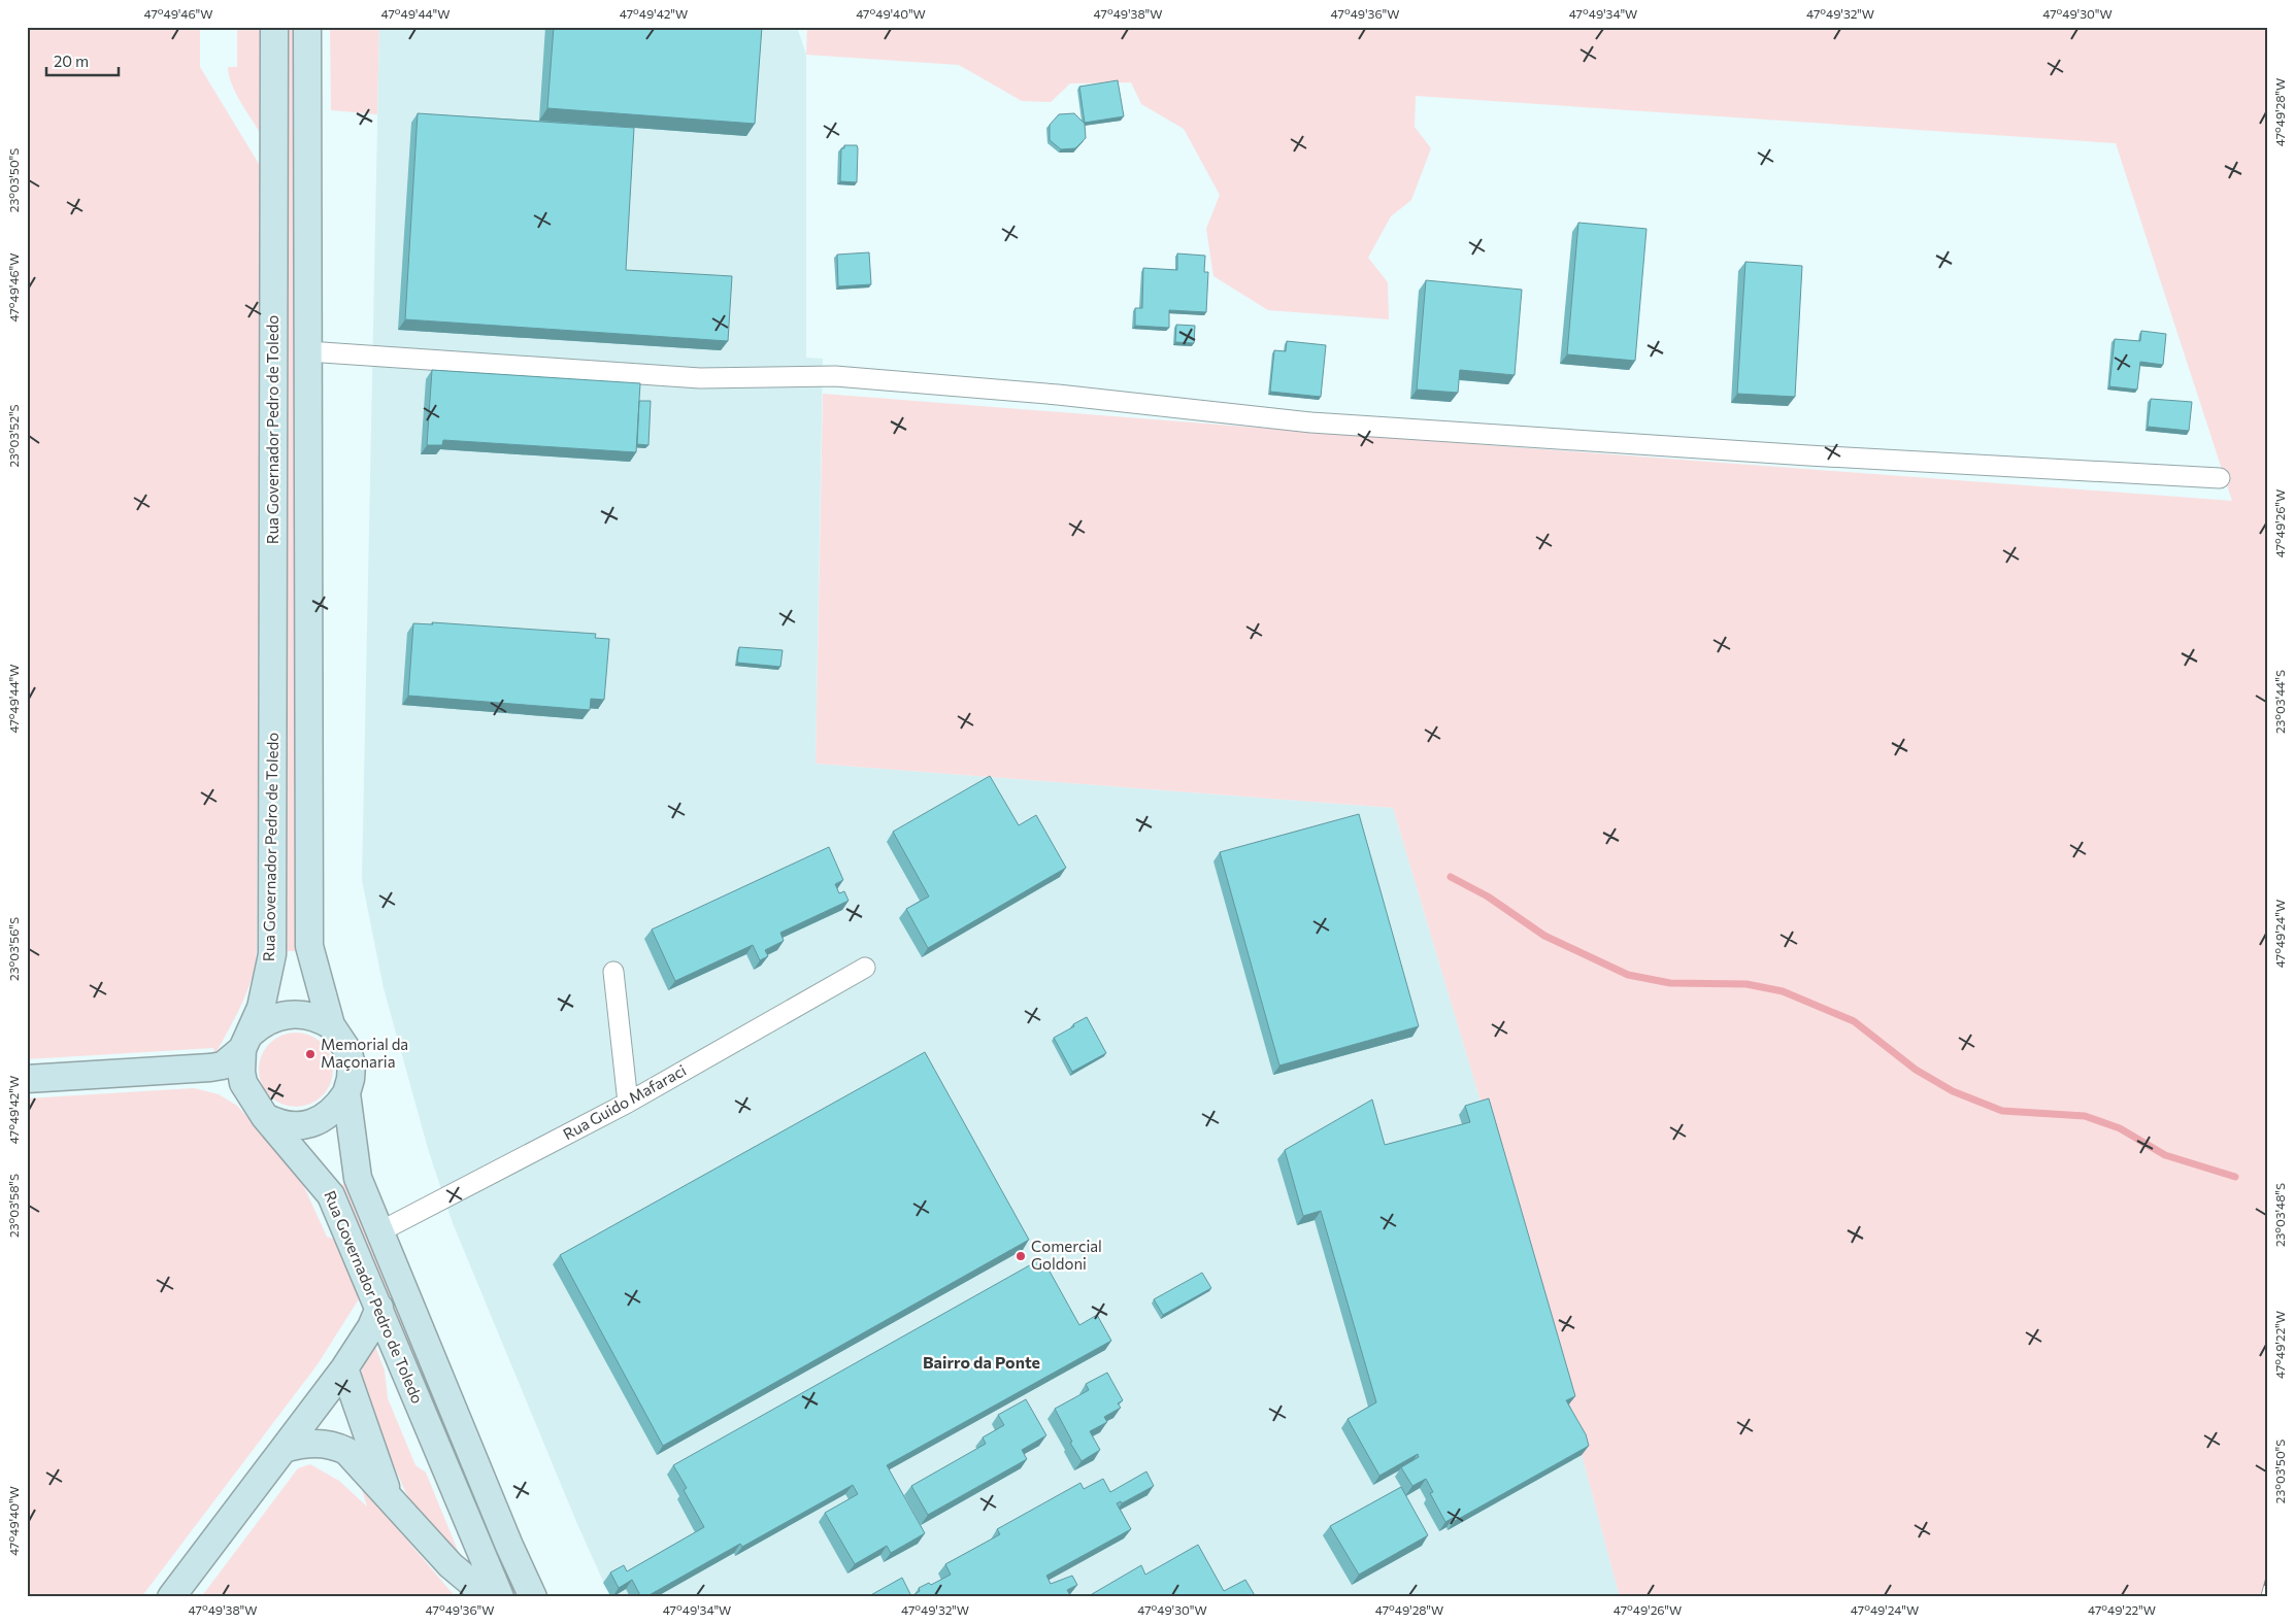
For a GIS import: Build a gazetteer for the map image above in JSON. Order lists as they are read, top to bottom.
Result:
{
  "streets": {
    "main road": ["Rua Governador Pedro de Toledo"],
    "street": ["Rua Guido Mafaraci"]
  },
  "crossings": [
    ["Rua Governador Pedro de Toledo", "Rua Guido Mafaraci"]
  ],
  "districts": ["Bairro da Ponte"],
  "places": ["Memorial da Maçonaria", "Comercial Goldoni"],
  "scale_bar": "20 m",
  "coordinates": [
    "47°49'46\"W",
    "47°49'44\"W",
    "47°49'42\"W",
    "47°49'40\"W",
    "47°49'38\"W",
    "47°49'36\"W",
    "47°49'34\"W",
    "47°49'32\"W",
    "47°49'30\"W",
    "47°49'28\"W",
    "23°03'50\"S",
    "23°03'52\"S",
    "47°49'26\"W",
    "23°03'44\"S",
    "47°49'24\"W",
    "23°03'56\"S",
    "23°03'58\"S",
    "23°03'48\"S",
    "47°49'22\"W"
  ]
}
